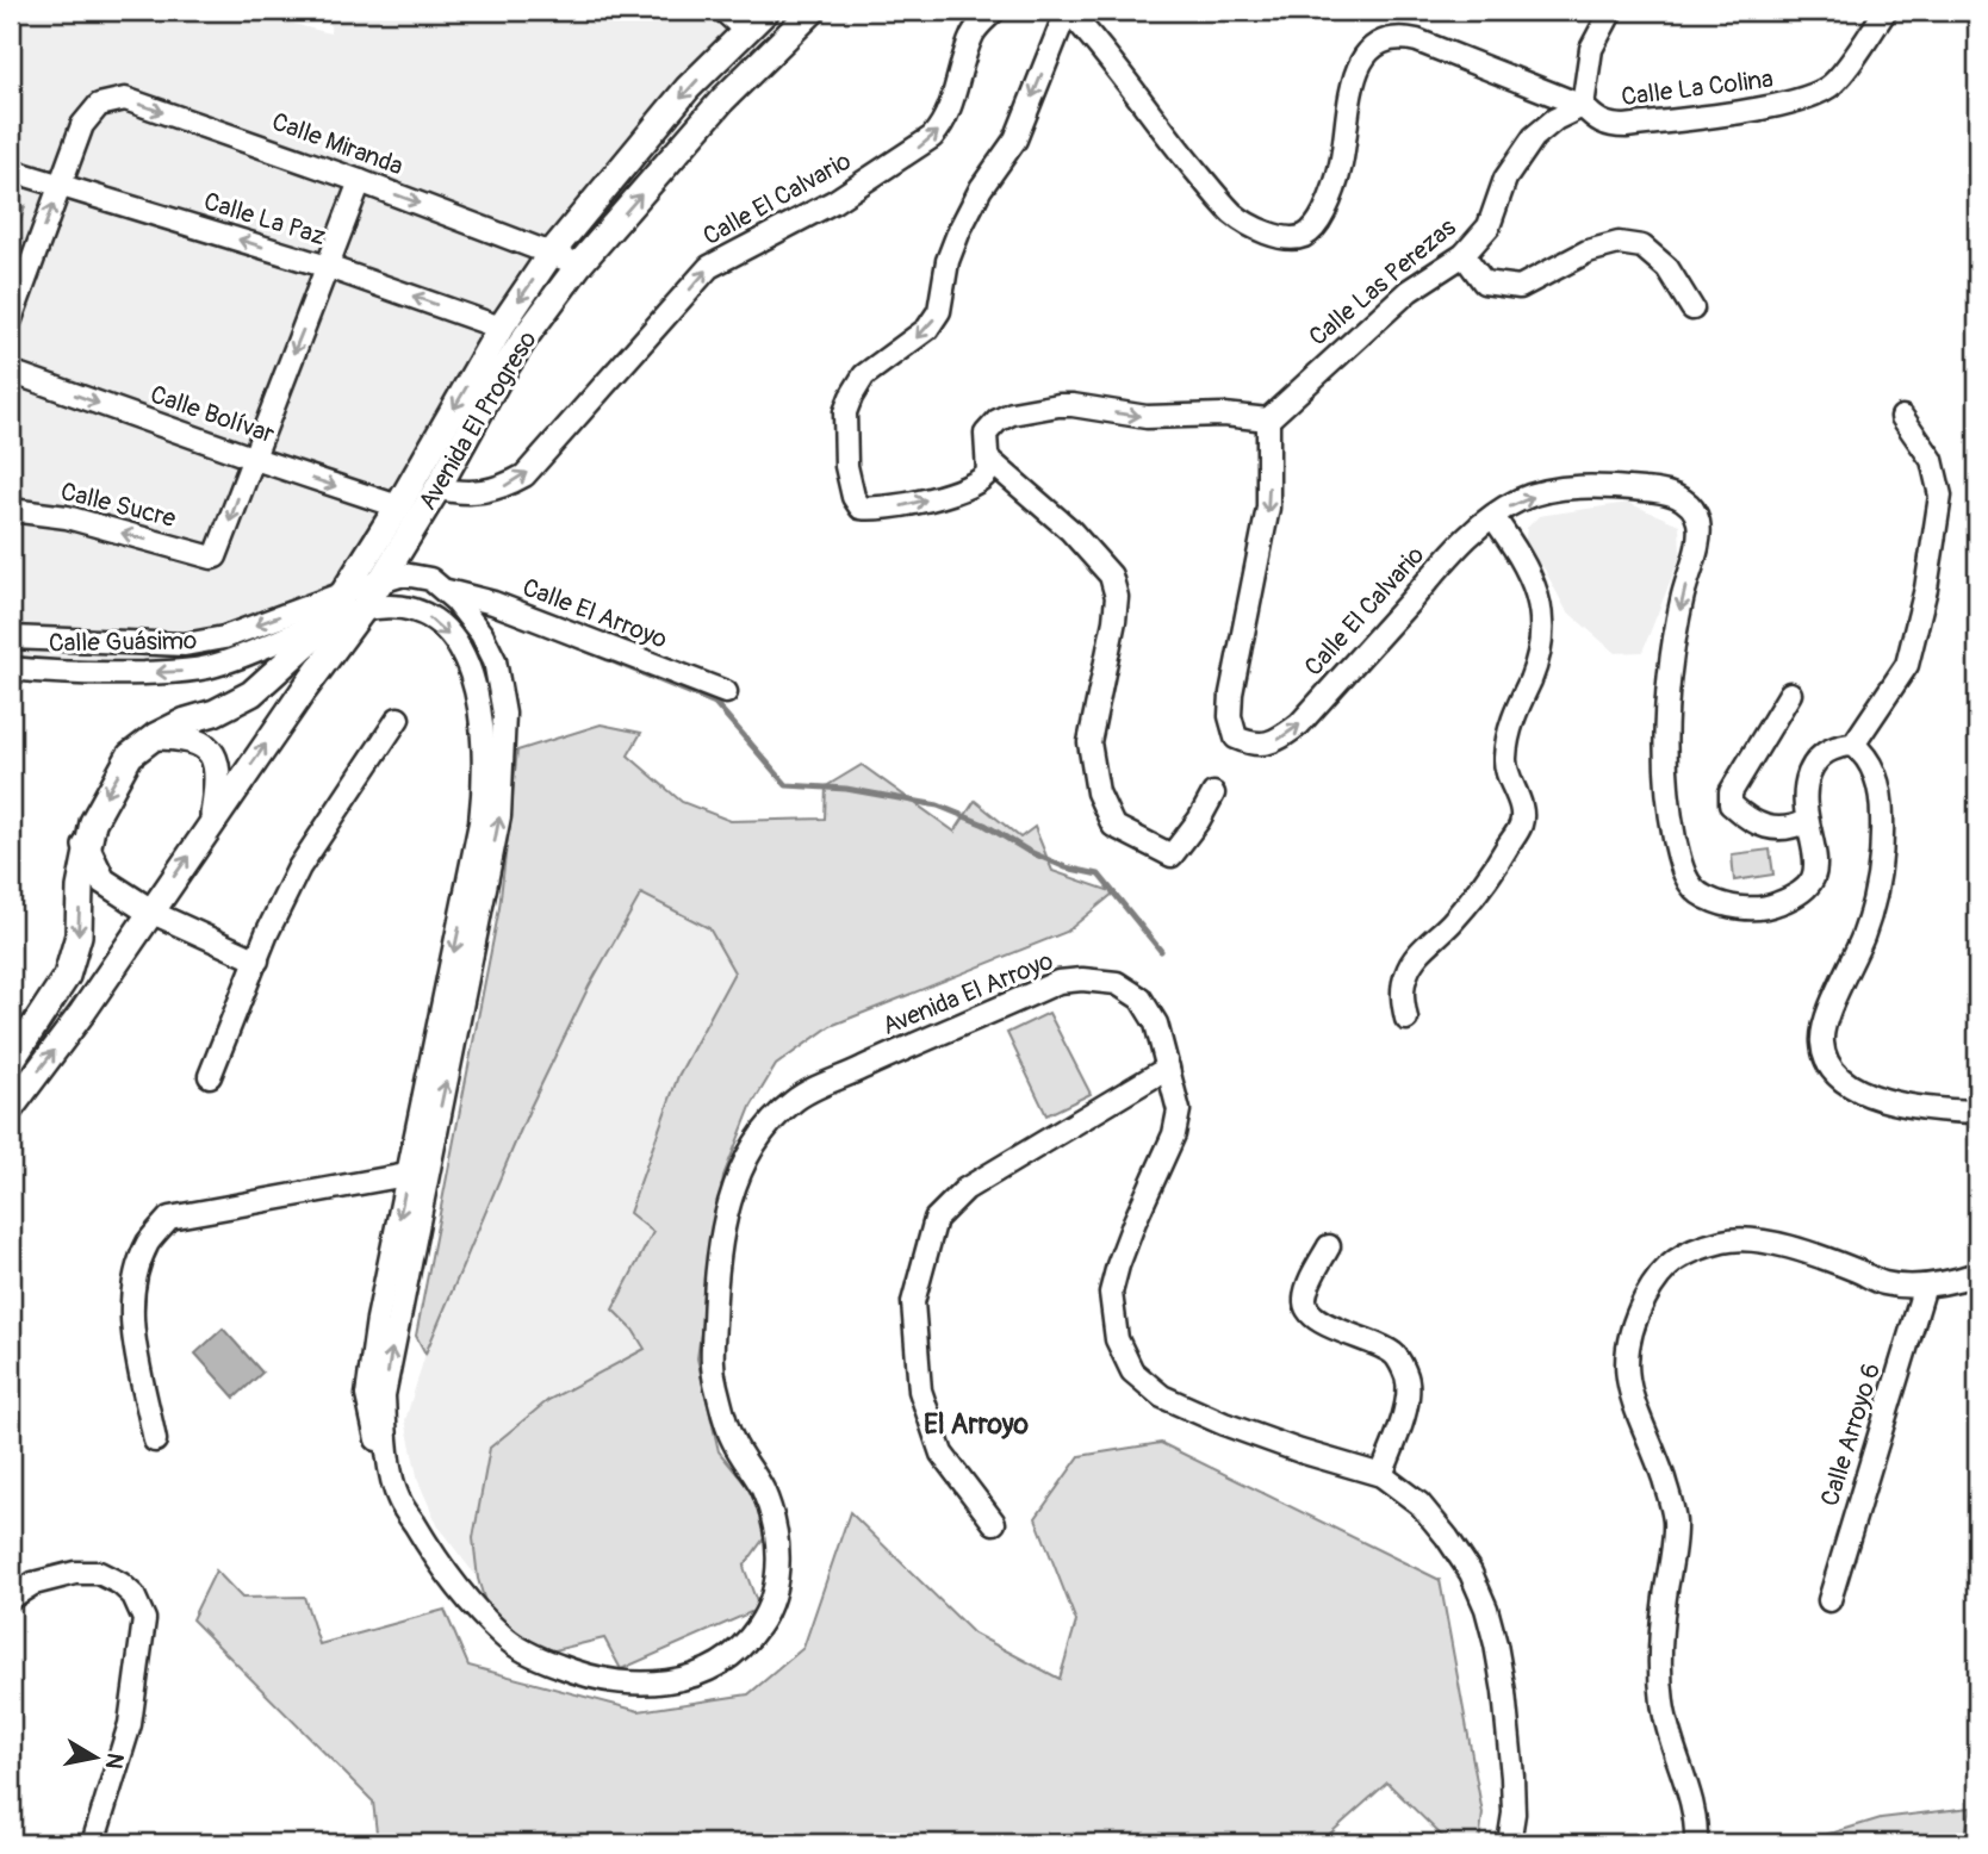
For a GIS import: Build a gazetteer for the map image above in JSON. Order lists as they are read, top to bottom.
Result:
{
  "streets": {
    "street": [
      "Calle La Colina",
      "Calle Miranda",
      "Calle El Calvario",
      "Calle La Paz",
      "Calle Las Perezas",
      "Calle Bolívar",
      "Avenida El Progreso",
      "Calle Sucre",
      "Calle El Arroyo",
      "Calle Guásimo",
      "Avenida El Arroyo",
      "Calle Arroyo 6"
    ]
  },
  "crossings": [
    ["Calle La Colina", "Calle Las Perezas"],
    ["Calle Miranda", "Calle La Paz"],
    ["Calle Miranda", "Avenida El Progreso"],
    ["Calle El Calvario", "Calle Las Perezas"],
    ["Calle El Calvario", "Avenida El Progreso"],
    ["Calle La Paz", "Avenida El Progreso"],
    ["Calle Bolívar", "Avenida El Progreso"],
    ["Calle Bolívar", "Calle Sucre"],
    ["Avenida El Progreso", "Calle Guásimo"],
    ["Avenida El Progreso", "Avenida El Arroyo"],
    ["Calle El Arroyo", "Avenida El Arroyo"],
    ["Calle Guásimo", "Avenida El Arroyo"]
  ],
  "one_way": [
    "Calle Miranda",
    "Calle La Paz",
    "Calle Bolívar",
    "Calle Guásimo"
  ],
  "districts": ["El Arroyo"],
  "north": "right"
}
